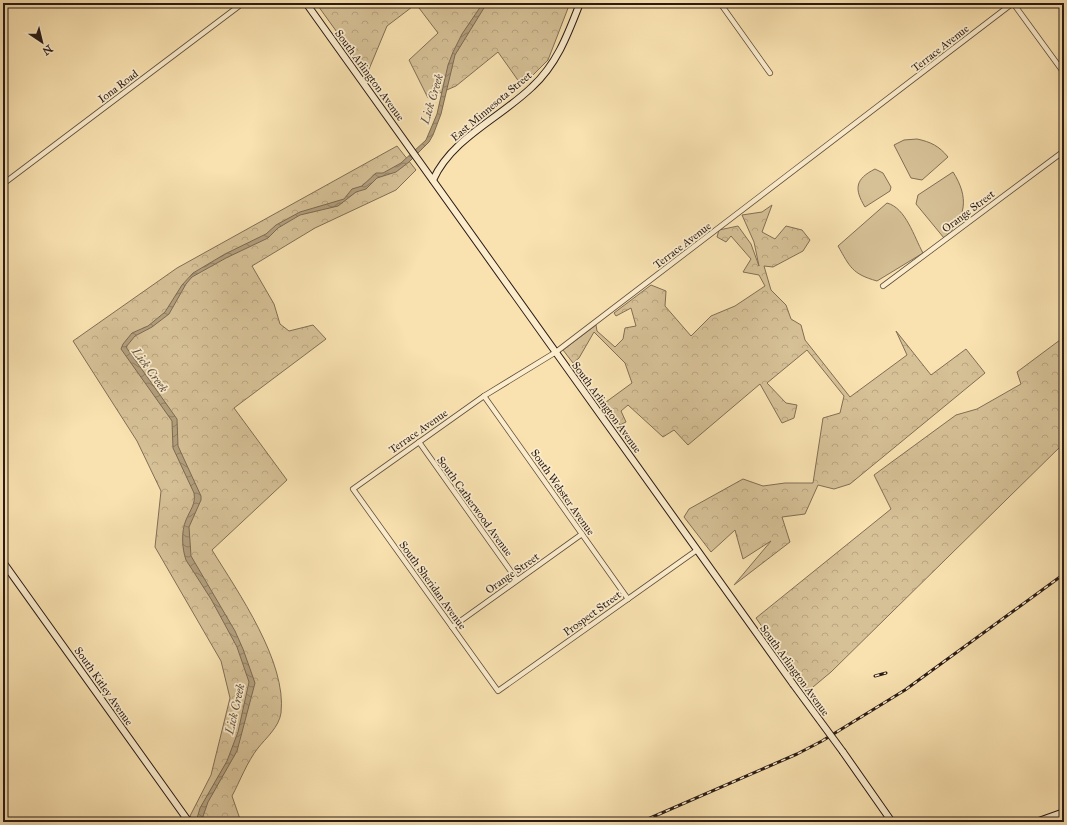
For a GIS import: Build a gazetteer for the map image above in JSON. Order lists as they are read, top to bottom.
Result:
{
  "streets": {
    "main road": ["South Arlington Avenue", "East Minnesota Street", "South Kitley Avenue"],
    "street": [
      "Terrace Avenue",
      "Iona Road",
      "Orange Street",
      "South Webster Avenue",
      "South Catherwood Avenue",
      "South Sheridan Avenue",
      "Prospect Street"
    ]
  },
  "crossings": [
    ["Terrace Avenue", "South Arlington Avenue"],
    ["Terrace Avenue", "South Webster Avenue"],
    ["Terrace Avenue", "South Catherwood Avenue"],
    ["Terrace Avenue", "South Sheridan Avenue"],
    ["South Arlington Avenue", "East Minnesota Street"],
    ["South Arlington Avenue", "Prospect Street"],
    ["Orange Street", "South Webster Avenue"],
    ["Orange Street", "South Catherwood Avenue"],
    ["Orange Street", "South Sheridan Avenue"],
    ["South Webster Avenue", "Prospect Street"],
    ["South Sheridan Avenue", "Prospect Street"]
  ],
  "water": ["Lick Creek"],
  "north": "bottom right"
}
